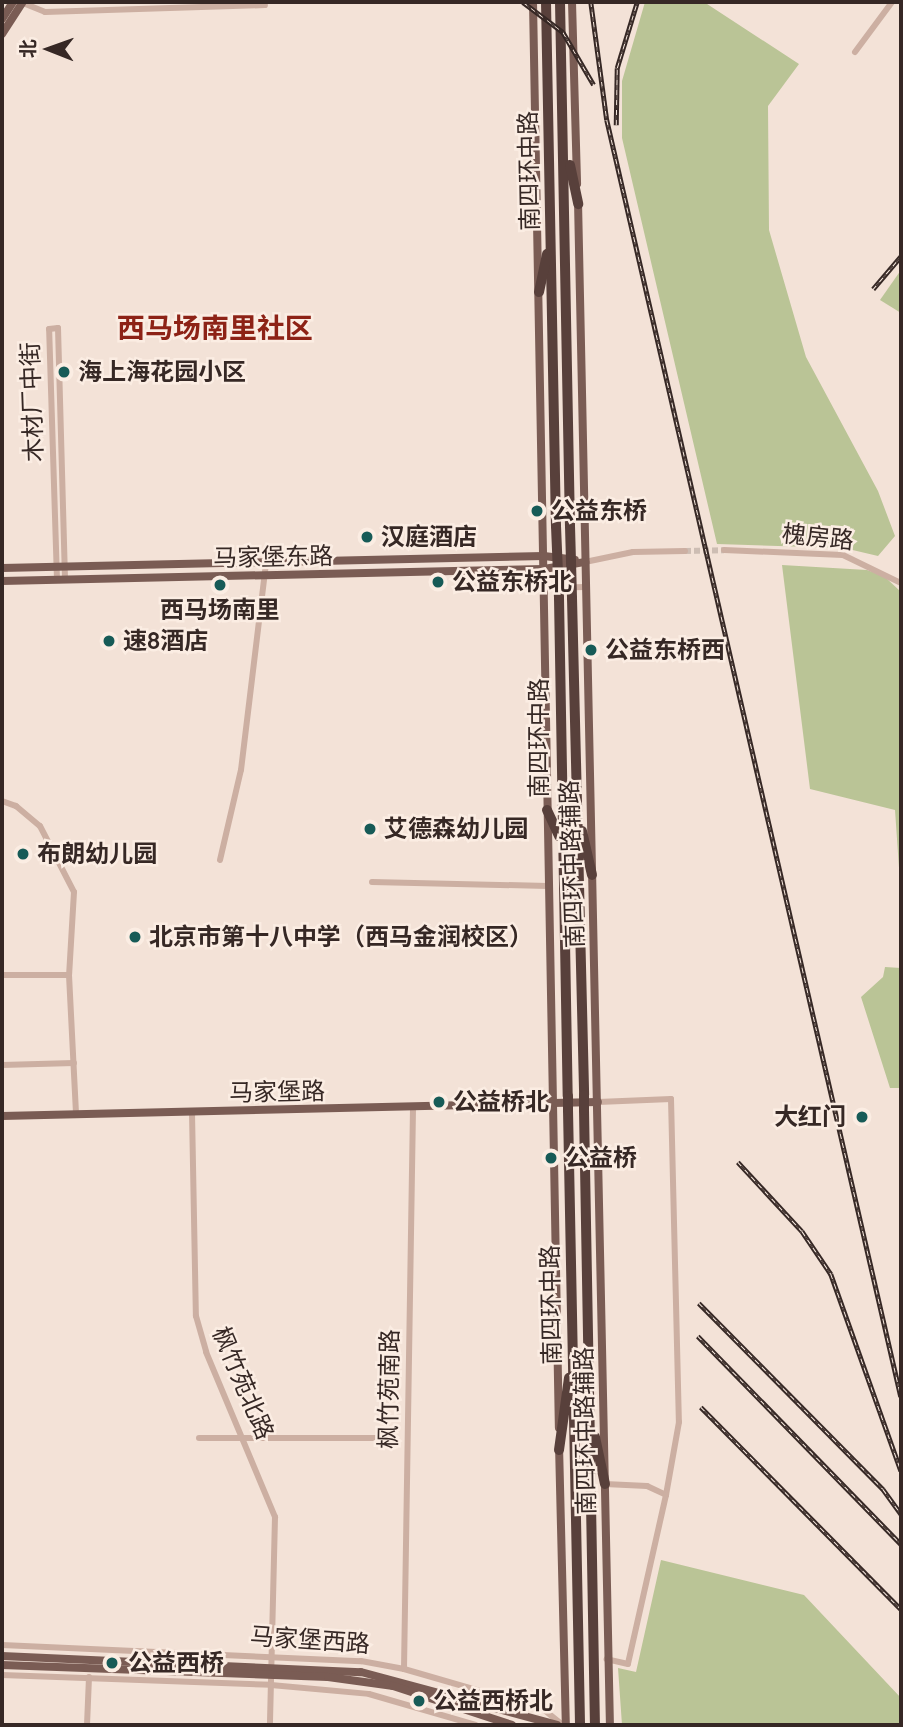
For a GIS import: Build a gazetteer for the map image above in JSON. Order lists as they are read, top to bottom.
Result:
{
  "streets": {
    "highway": ["南四环中路"],
    "main road": [
      "马家堡东路",
      "南四环中路辅路",
      "马家堡路",
      "马家堡西路"
    ],
    "street": [
      "木材厂中街",
      "槐房路",
      "枫竹苑北路",
      "枫竹苑南路"
    ]
  },
  "crossings": [
    ["木材厂中街", "马家堡东路"],
    ["马家堡东路", "南四环中路辅路"],
    ["南四环中路辅路", "马家堡路"],
    ["南四环中路辅路", "马家堡西路"],
    ["马家堡路", "枫竹苑北路"],
    ["马家堡路", "枫竹苑南路"],
    ["枫竹苑北路", "马家堡西路"],
    ["枫竹苑南路", "马家堡西路"]
  ],
  "districts": ["西马场南里社区"],
  "places": [
    "海上海花园小区",
    "公益东桥",
    "汉庭酒店",
    "公益东桥北",
    "西马场南里",
    "速8酒店",
    "公益东桥西",
    "艾德森幼儿园",
    "布朗幼儿园",
    "北京市第十八中学（西马金润校区）",
    "公益桥北",
    "大红门",
    "公益桥",
    "公益西桥",
    "公益西桥北"
  ],
  "north": "left"
}
